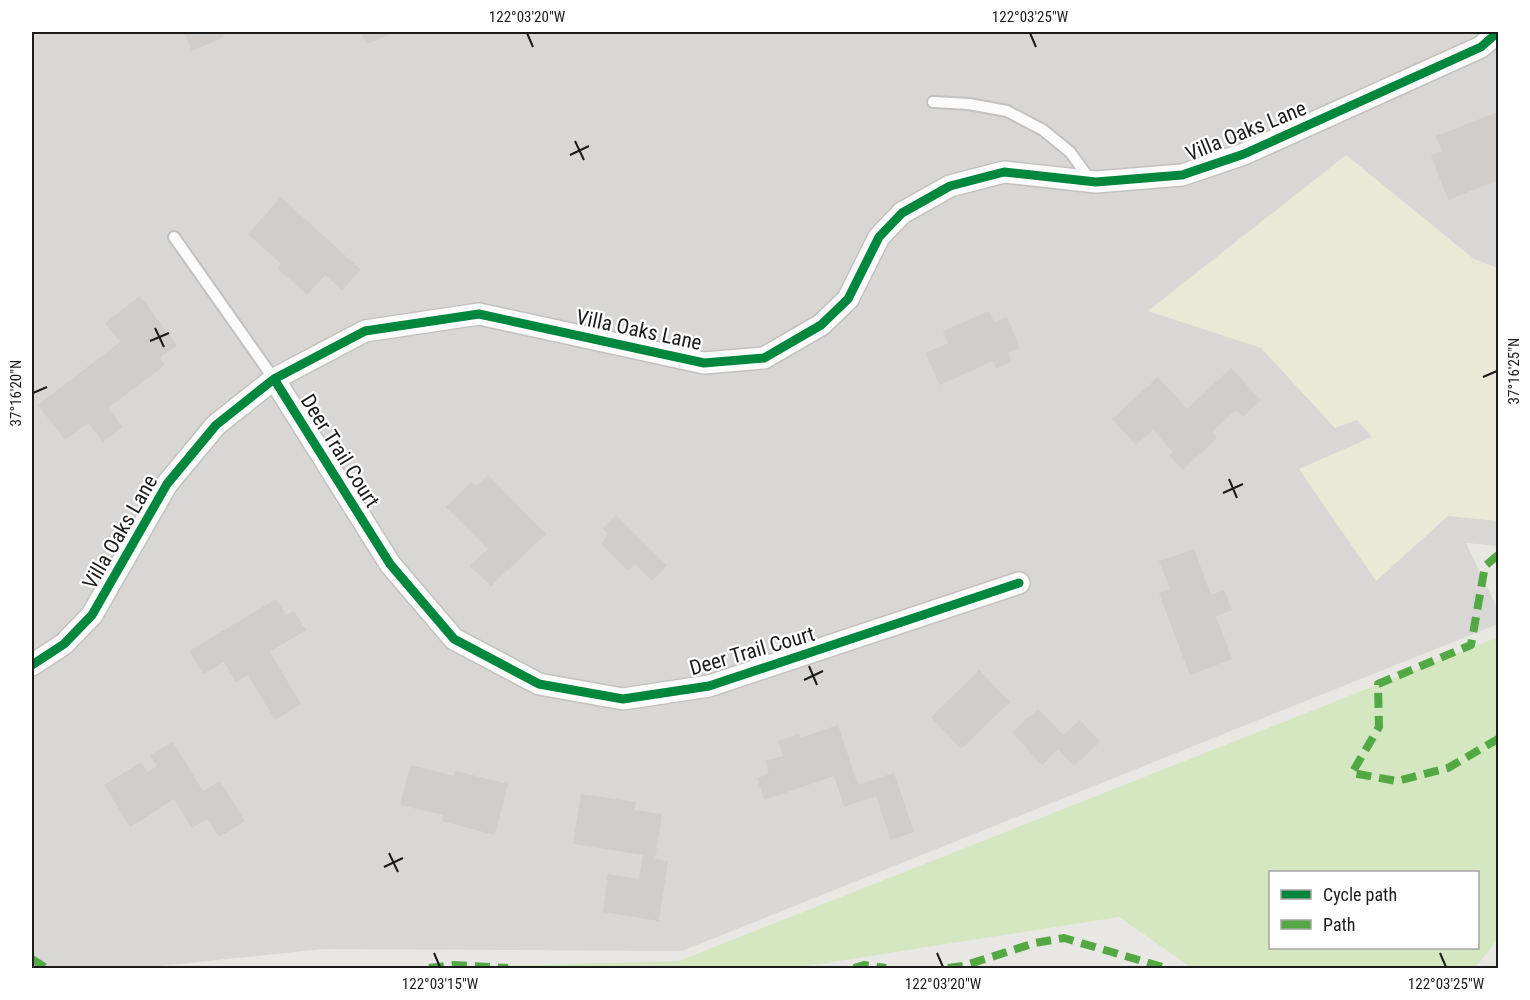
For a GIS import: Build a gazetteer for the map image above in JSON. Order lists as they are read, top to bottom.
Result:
{
  "streets": {
    "street": ["Villa Oaks Lane", "Deer Trail Court"]
  },
  "crossings": [
    ["Villa Oaks Lane", "Deer Trail Court"]
  ],
  "legend": ["Cycle path", "Path"],
  "coordinates": [
    "122°03'20\"W",
    "122°03'25\"W",
    "37°16'25\"N",
    "37°16'20\"N",
    "122°03'15\"W"
  ]
}
